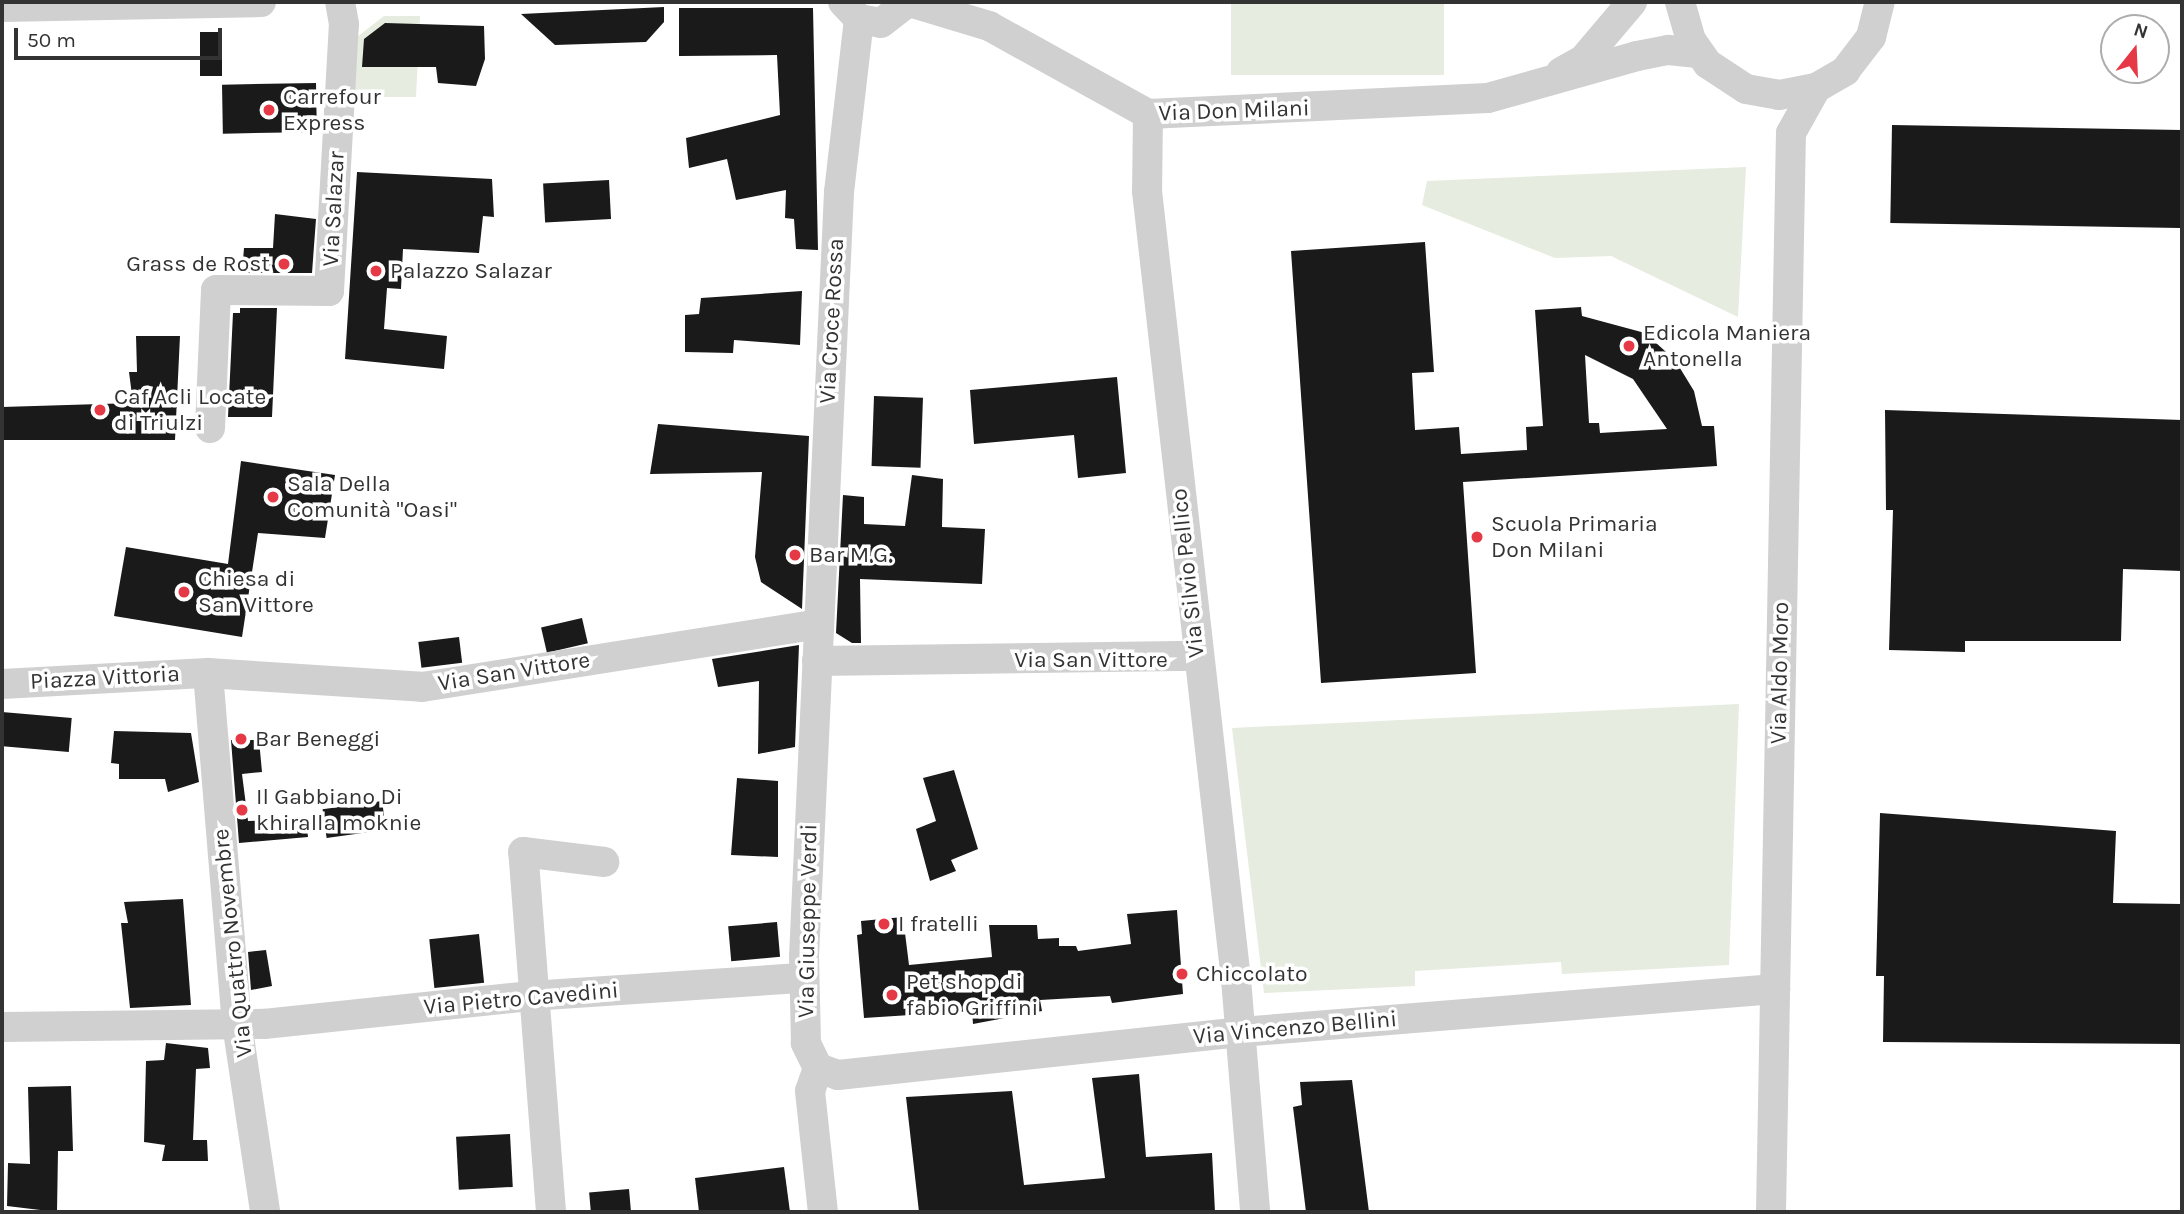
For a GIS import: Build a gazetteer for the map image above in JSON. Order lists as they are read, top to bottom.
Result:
{
  "streets": {
    "street": [
      "Via Don Milani",
      "Via Salazar",
      "Via Croce Rossa",
      "Via Silvio Pellico",
      "Via San Vittore",
      "Via Aldo Moro",
      "Piazza Vittoria",
      "Via Giuseppe Verdi",
      "Via Quattro Novembre",
      "Via Pietro Cavedini",
      "Via Vincenzo Bellini"
    ]
  },
  "crossings": [
    ["Via Don Milani", "Via Silvio Pellico"],
    ["Via Croce Rossa", "Via San Vittore"],
    ["Via Croce Rossa", "Via Giuseppe Verdi"],
    ["Via Silvio Pellico", "Via San Vittore"],
    ["Via Silvio Pellico", "Via Vincenzo Bellini"],
    ["Via San Vittore", "Piazza Vittoria"],
    ["Via San Vittore", "Via Giuseppe Verdi"],
    ["Via San Vittore", "Via Quattro Novembre"],
    ["Via Aldo Moro", "Via Vincenzo Bellini"],
    ["Piazza Vittoria", "Via Quattro Novembre"],
    ["Via Giuseppe Verdi", "Via Pietro Cavedini"],
    ["Via Giuseppe Verdi", "Via Vincenzo Bellini"],
    ["Via Quattro Novembre", "Via Pietro Cavedini"]
  ],
  "places": [
    "Carrefour Express",
    "Grass de Rost",
    "Palazzo Salazar",
    "Edicola Maniera Antonella",
    "Caf Acli Locate di Triulzi",
    "Sala Della Comunità \"Oasi\"",
    "Scuola Primaria Don Milani",
    "Bar M.G.",
    "Chiesa di San Vittore",
    "Bar Beneggi",
    "Il Gabbiano Di khiralla moknie",
    "I fratelli",
    "Chiccolato",
    "Pet shop di fabio Griffini"
  ],
  "scale_bar": "50 m",
  "north": "top"
}
